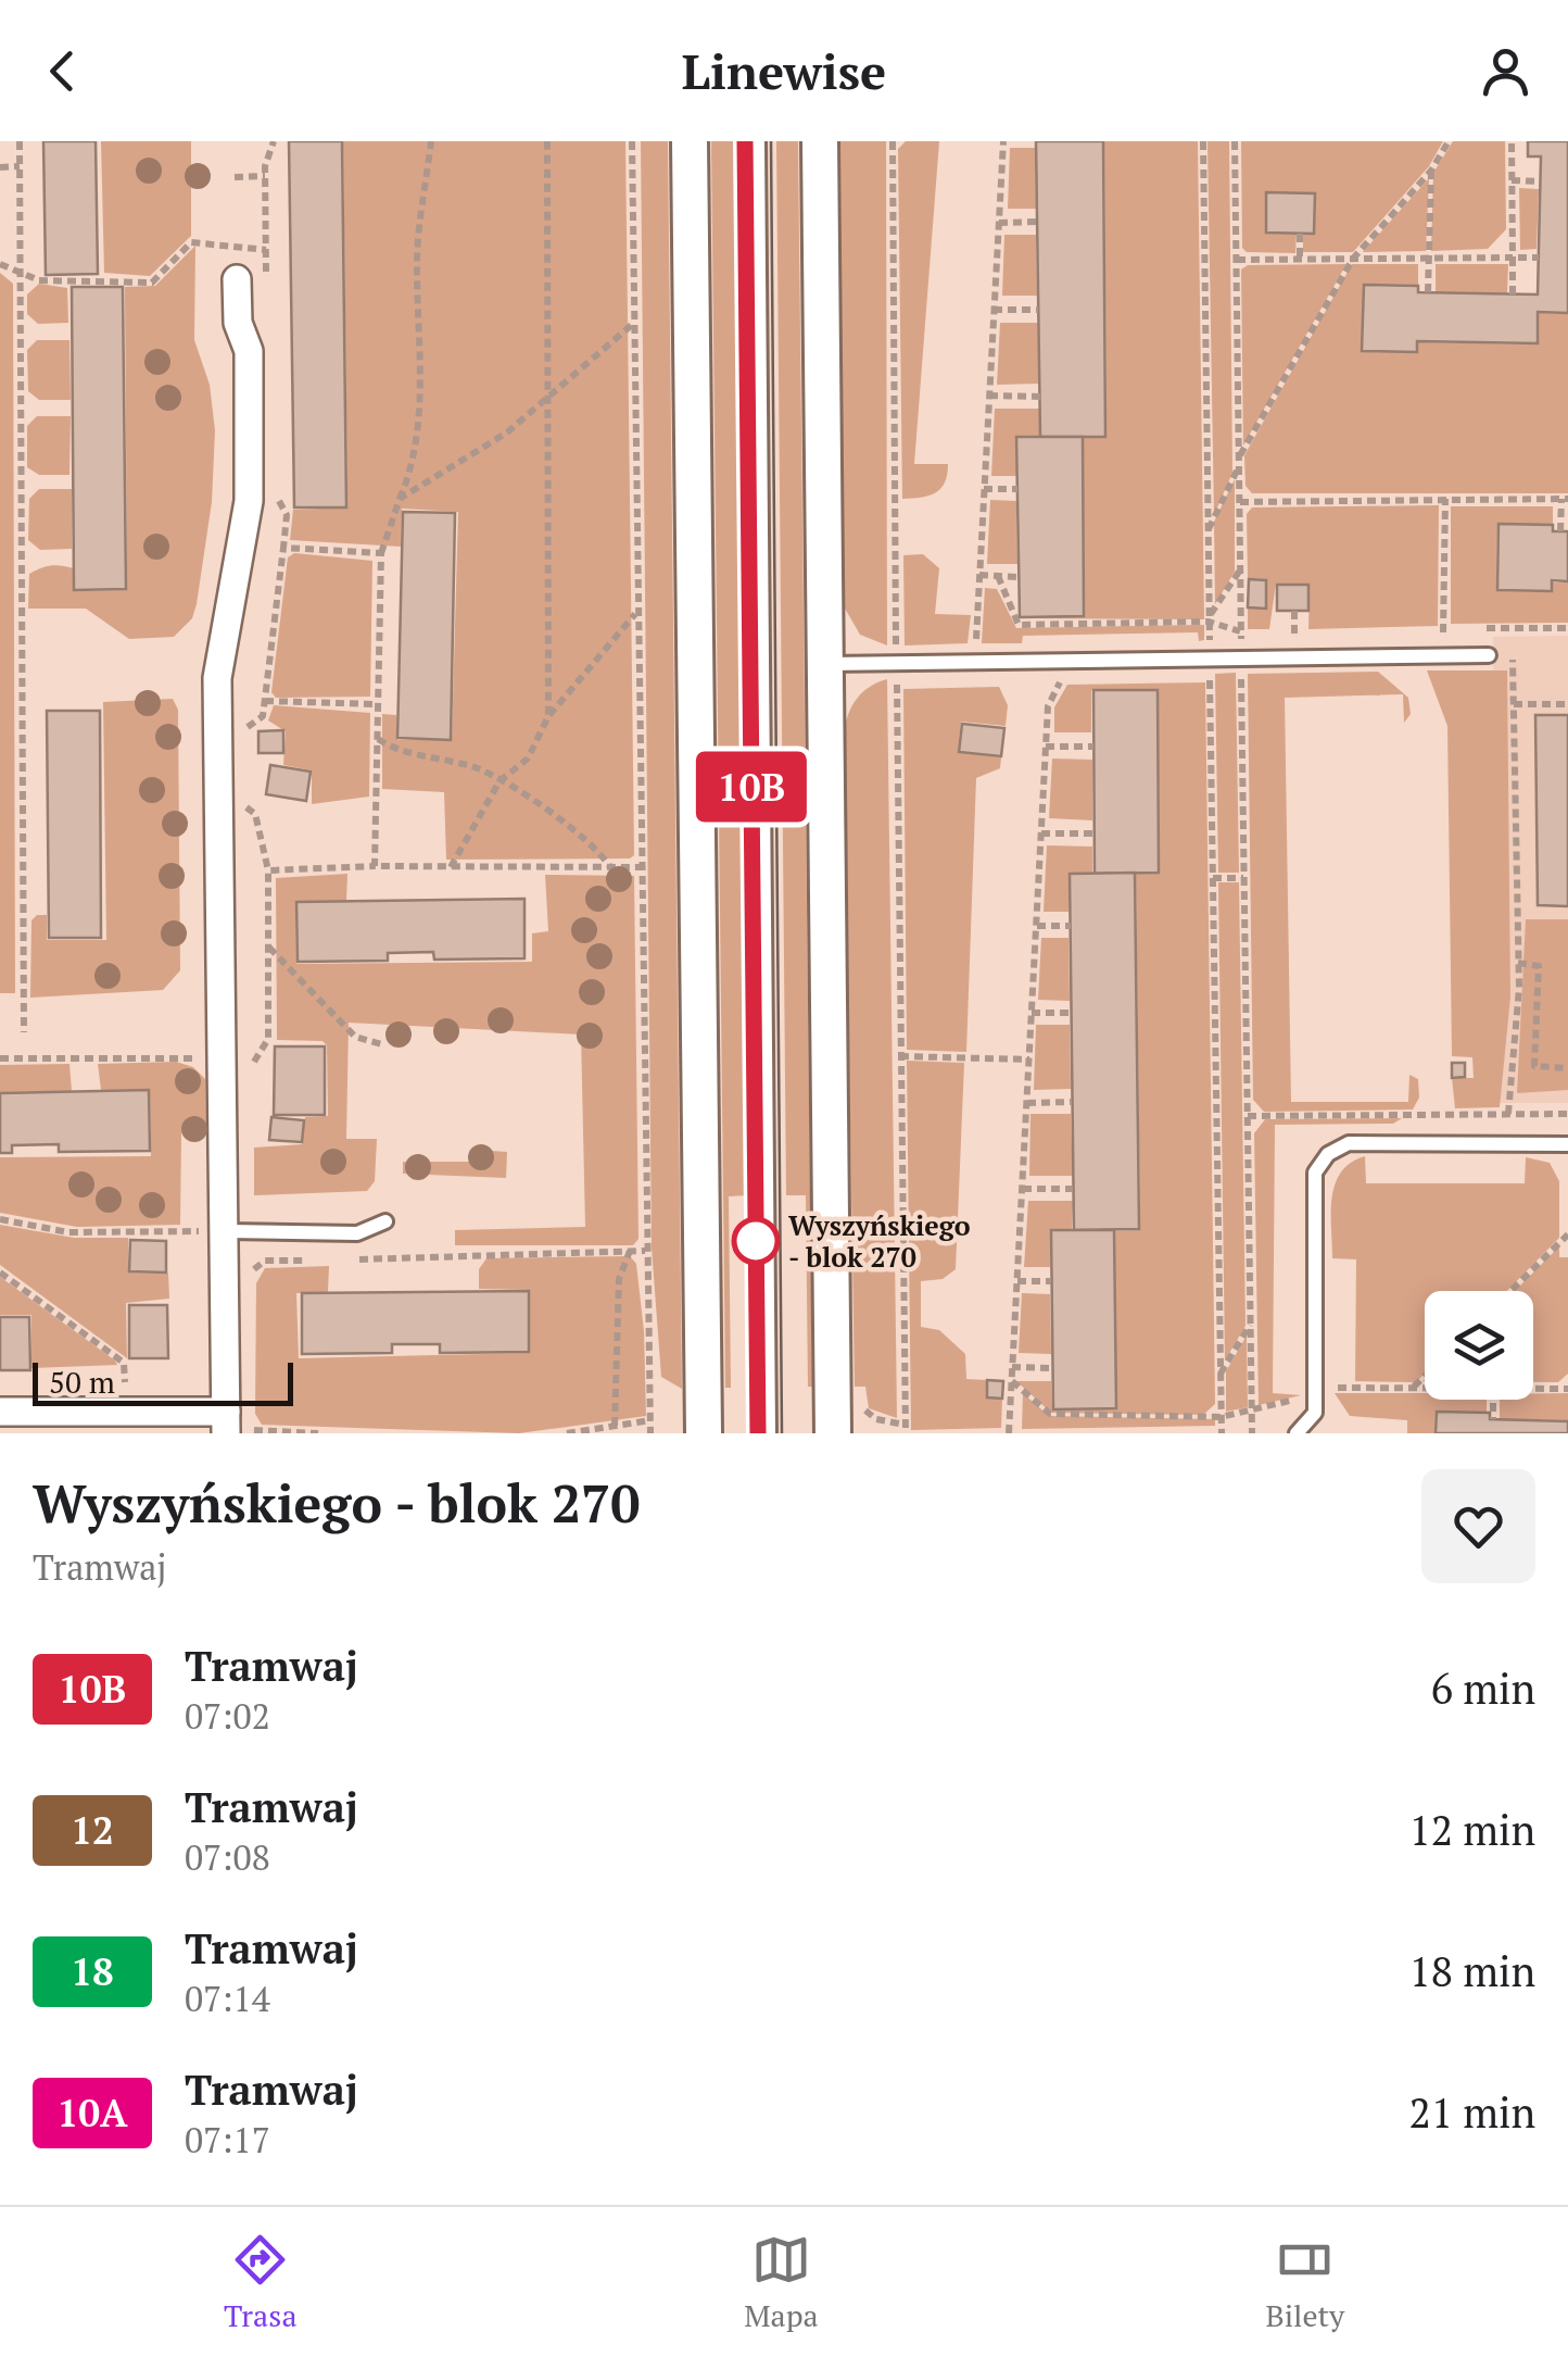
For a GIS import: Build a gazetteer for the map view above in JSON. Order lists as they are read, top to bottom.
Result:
{
  "places": ["Wyszyńskiego - blok 270"],
  "lines": ["tram line 10B"],
  "scale_bar": "50 m",
  "page": {
    "header": "Linewise",
    "on_map": "10B",
    "scale": "50 m",
    "heading": ["Wyszyńskiego - blok 270", "Tramwaj"],
    "list": [
      {
        "mark": "10B",
        "name": "Tramwaj",
        "note": "07:02",
        "value": "6 min"
      },
      {
        "mark": "12",
        "name": "Tramwaj",
        "note": "07:08",
        "value": "12 min"
      },
      {
        "mark": "18",
        "name": "Tramwaj",
        "note": "07:14",
        "value": "18 min"
      },
      {
        "mark": "10A",
        "name": "Tramwaj",
        "note": "07:17",
        "value": "21 min"
      }
    ],
    "tabs": ["Trasa", "Mapa", "Bilety"]
  }
}
